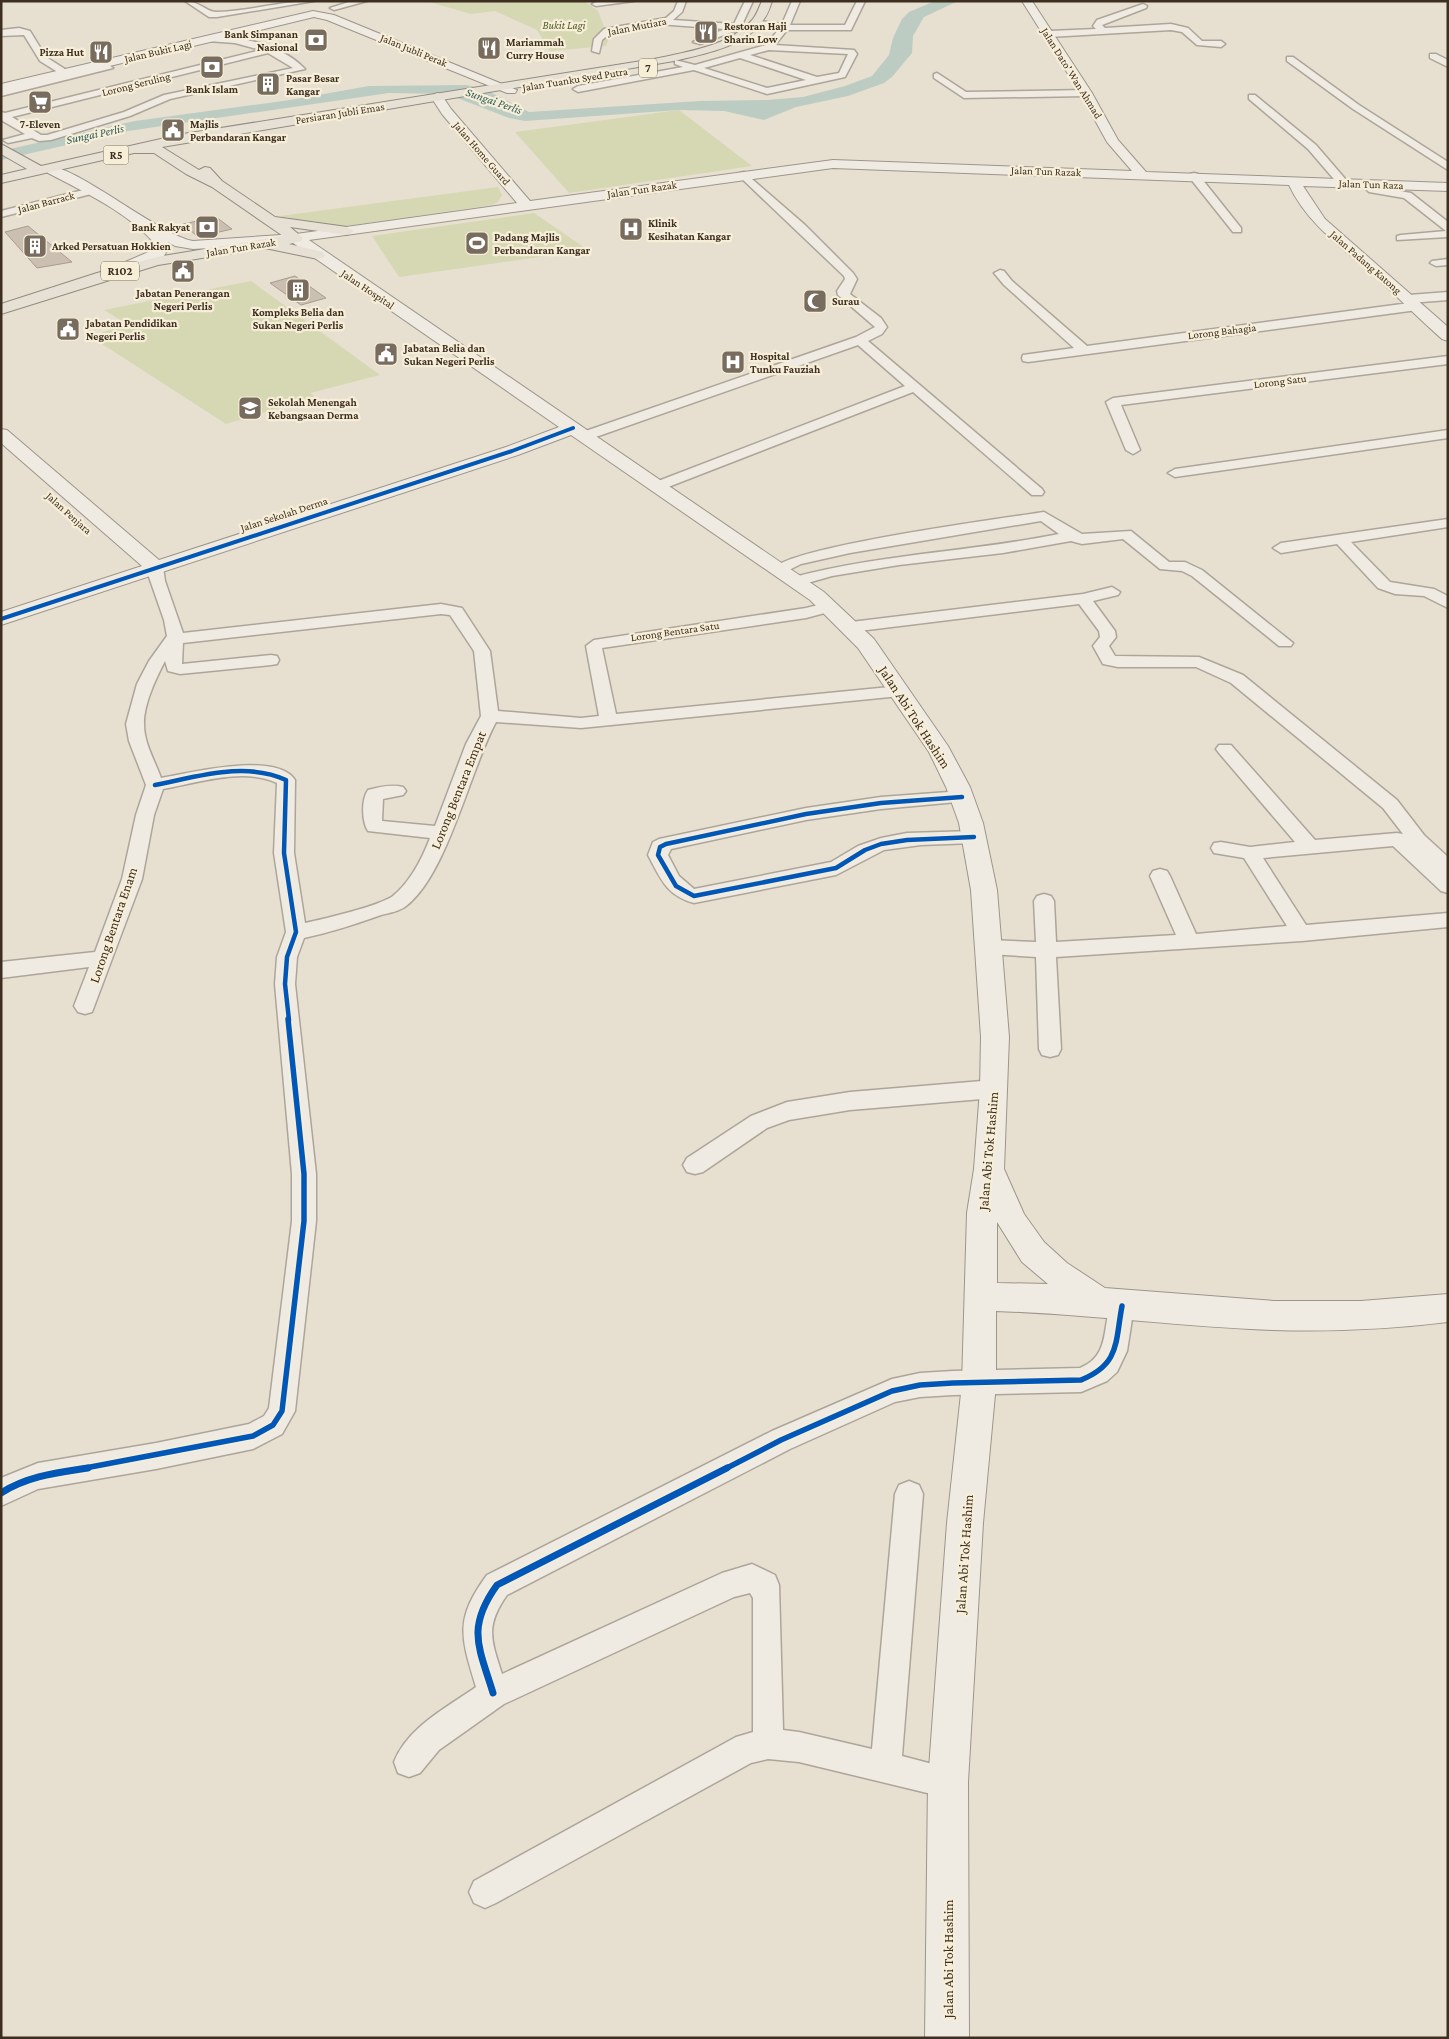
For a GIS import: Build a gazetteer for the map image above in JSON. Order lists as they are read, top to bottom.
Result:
{
  "streets": {
    "main road": [
      "Jalan Jubli Perak",
      "Jalan Bukit Lagi",
      "7",
      "Jalan Dato' Wan Ahmad",
      "Jalan Tuanku Syed Putra",
      "Persiaran Jubli Emas",
      "Jalan Home Guard",
      "R5",
      "Jalan Tun Razak",
      "Jalan Tun Raza",
      "Jalan Padang Katong",
      "R102",
      "Jalan Hospital",
      "Jalan Penjara",
      "Jalan Sekolah Derma",
      "Jalan Abi Tok Hashim"
    ],
    "street": [
      "Jalan Mutiara",
      "Lorong Seruling",
      "Jalan Barrack",
      "Lorong Bahagia",
      "Lorong Satu",
      "Lorong Bentara Satu",
      "Lorong Bentara Empat",
      "Lorong Bentara Enam"
    ]
  },
  "crossings": [
    ["Jalan Jubli Perak", "Jalan Bukit Lagi"],
    ["Jalan Jubli Perak", "7"],
    ["Jalan Jubli Perak", "Jalan Tuanku Syed Putra"],
    ["7", "Jalan Tuanku Syed Putra"],
    ["7", "Persiaran Jubli Emas"],
    ["7", "Jalan Home Guard"],
    ["Persiaran Jubli Emas", "Jalan Home Guard"],
    ["Persiaran Jubli Emas", "R5"],
    ["Persiaran Jubli Emas", "Jalan Hospital"],
    ["Jalan Home Guard", "Jalan Tun Razak"],
    ["R5", "Jalan Hospital"],
    ["Jalan Tun Razak", "Jalan Tun Raza"],
    ["Jalan Tun Razak", "Jalan Padang Katong"],
    ["Jalan Tun Razak", "Jalan Hospital"],
    ["Jalan Tun Raza", "Jalan Padang Katong"],
    ["Jalan Padang Katong", "Lorong Bahagia"],
    ["Jalan Hospital", "Jalan Sekolah Derma"],
    ["Jalan Hospital", "Jalan Abi Tok Hashim"],
    ["Jalan Penjara", "Jalan Sekolah Derma"],
    ["Jalan Sekolah Derma", "Jalan Abi Tok Hashim"],
    ["Lorong Bentara Satu", "Jalan Abi Tok Hashim"]
  ],
  "water": ["Sungai Perlis"],
  "parks": ["Bukit Lagi"],
  "places": {
    "restaurant": ["Restoran Haji Sharin Low", "Mariammah Curry House", "Pizza Hut"],
    "bank": ["Bank Simpanan Nasional", "Bank Islam", "Bank Rakyat"],
    "building": ["Pasar Besar Kangar", "Arked Persatuan Hokkien", "Kompleks Belia dan Sukan Negeri Perlis"],
    "supermarket": ["7-Eleven"],
    "public building": [
      "Majlis Perbandaran Kangar",
      "Jabatan Penerangan Negeri Perlis",
      "Jabatan Pendidikan Negeri Perlis",
      "Jabatan Belia dan Sukan Negeri Perlis"
    ],
    "hospital": ["Klinik Kesihatan Kangar", "Hospital Tunku Fauziah"],
    "sports": ["Padang Majlis Perbandaran Kangar"],
    "mosque": ["Surau"],
    "school or university": ["Sekolah Menengah Kebangsaan Derma"]
  }
}
